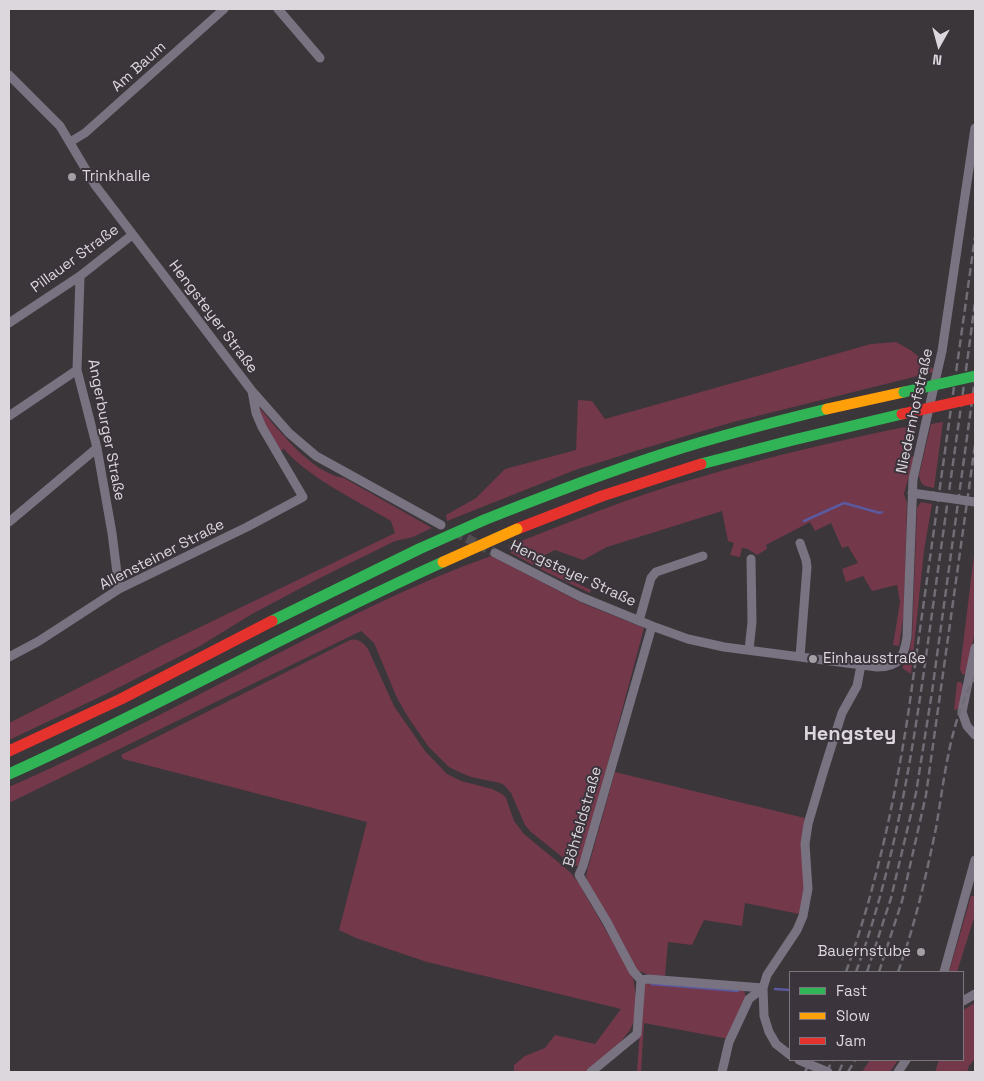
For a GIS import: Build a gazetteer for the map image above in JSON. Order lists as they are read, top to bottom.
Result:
{
  "streets": {
    "street": [
      "Am Baum",
      "Pillauer Straße",
      "Hengsteyer Straße",
      "Niedernhofstraße",
      "Angerburger Straße",
      "Allensteiner Straße",
      "Böhfeldstraße"
    ]
  },
  "crossings": [
    ["Am Baum", "Hengsteyer Straße"],
    ["Pillauer Straße", "Hengsteyer Straße"],
    ["Pillauer Straße", "Angerburger Straße"],
    ["Hengsteyer Straße", "Niedernhofstraße"],
    ["Hengsteyer Straße", "Allensteiner Straße"],
    ["Hengsteyer Straße", "Böhfeldstraße"],
    ["Angerburger Straße", "Allensteiner Straße"]
  ],
  "districts": ["Hengstey"],
  "places": ["Trinkhalle", "Einhausstraße", "Bauernstube"],
  "legend": ["Fast", "Slow", "Jam"],
  "north": "bottom"
}
